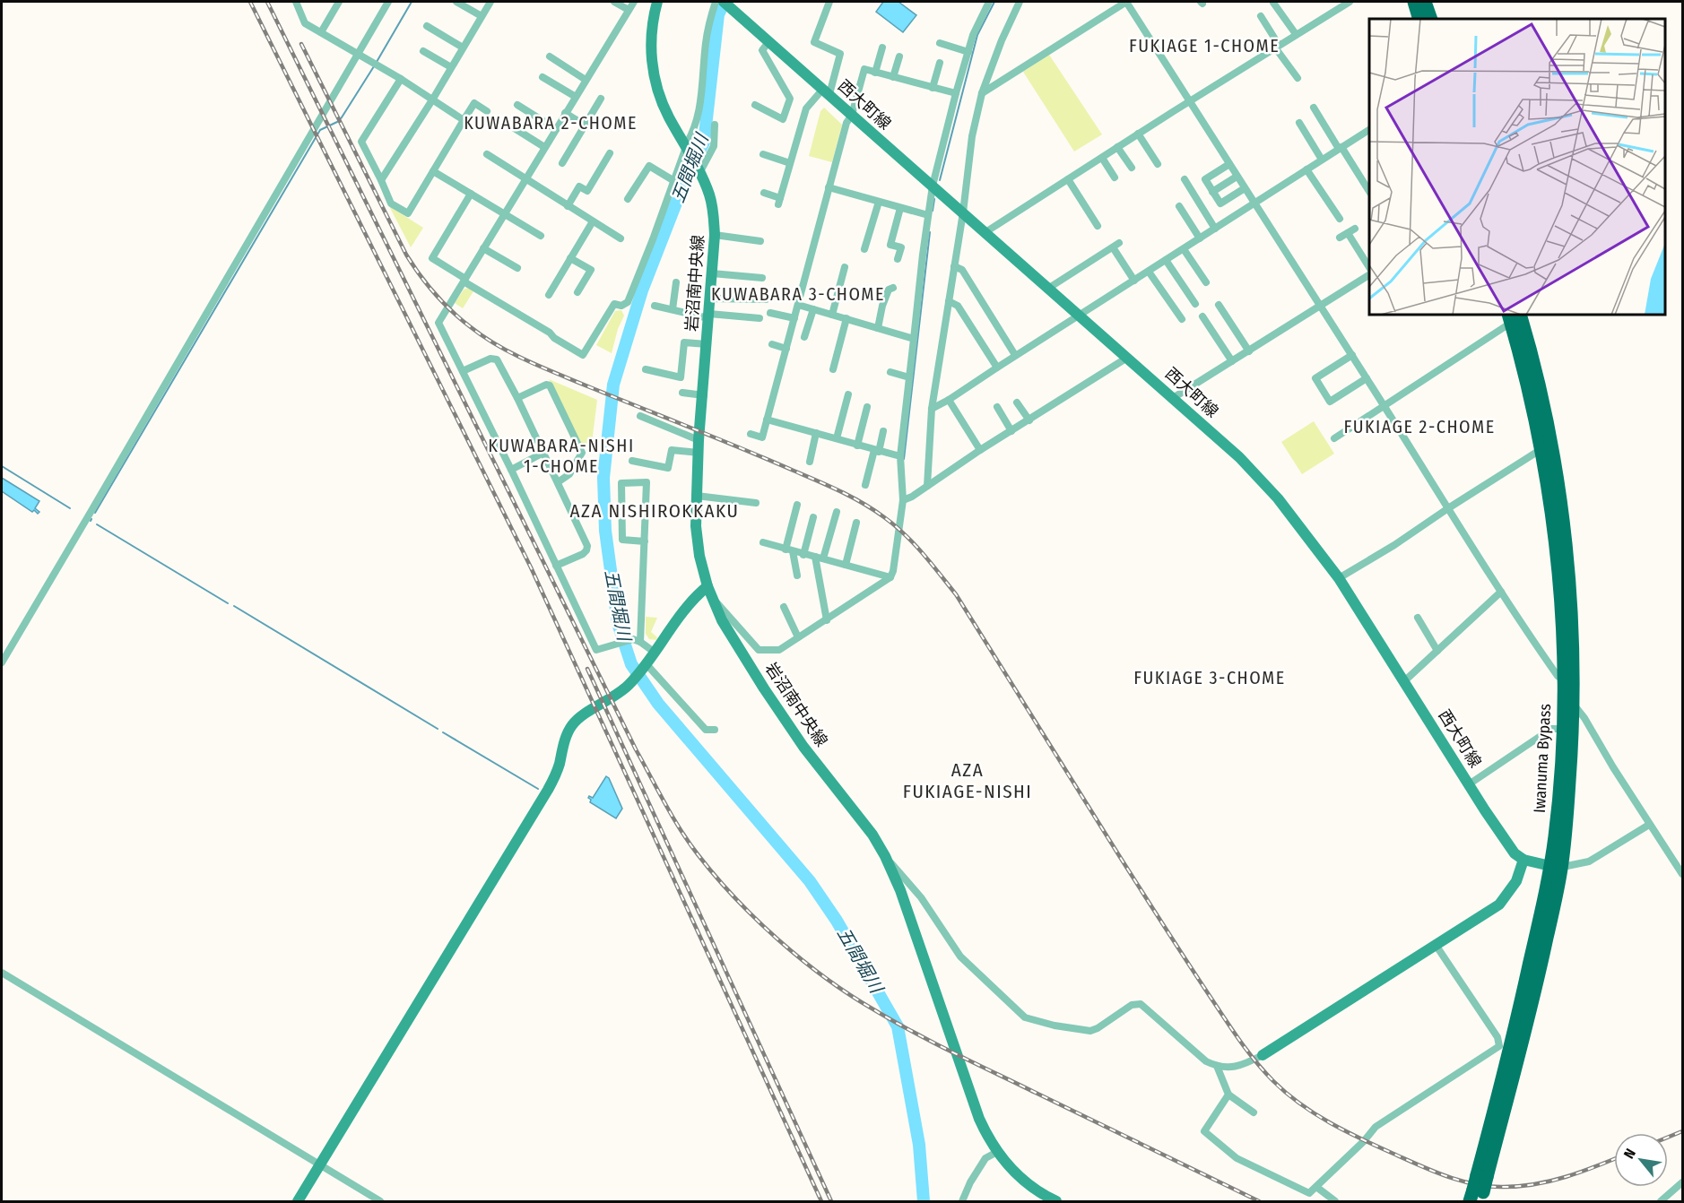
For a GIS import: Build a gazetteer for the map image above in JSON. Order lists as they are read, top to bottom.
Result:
{
  "streets": {
    "highway": ["Iwanuma Bypass"],
    "street": ["西大町線", "岩沼南中央線"]
  },
  "districts": [
    "FUKIAGE 1-CHOME",
    "KUWABARA 2-CHOME",
    "KUWABARA 3-CHOME",
    "FUKIAGE 2-CHOME",
    "KUWABARA-NISHI 1-CHOME",
    "AZA NISHIROKKAKU",
    "FUKIAGE 3-CHOME",
    "AZA FUKIAGE-NISHI"
  ],
  "water": ["五間堀川"],
  "north": "top left"
}
